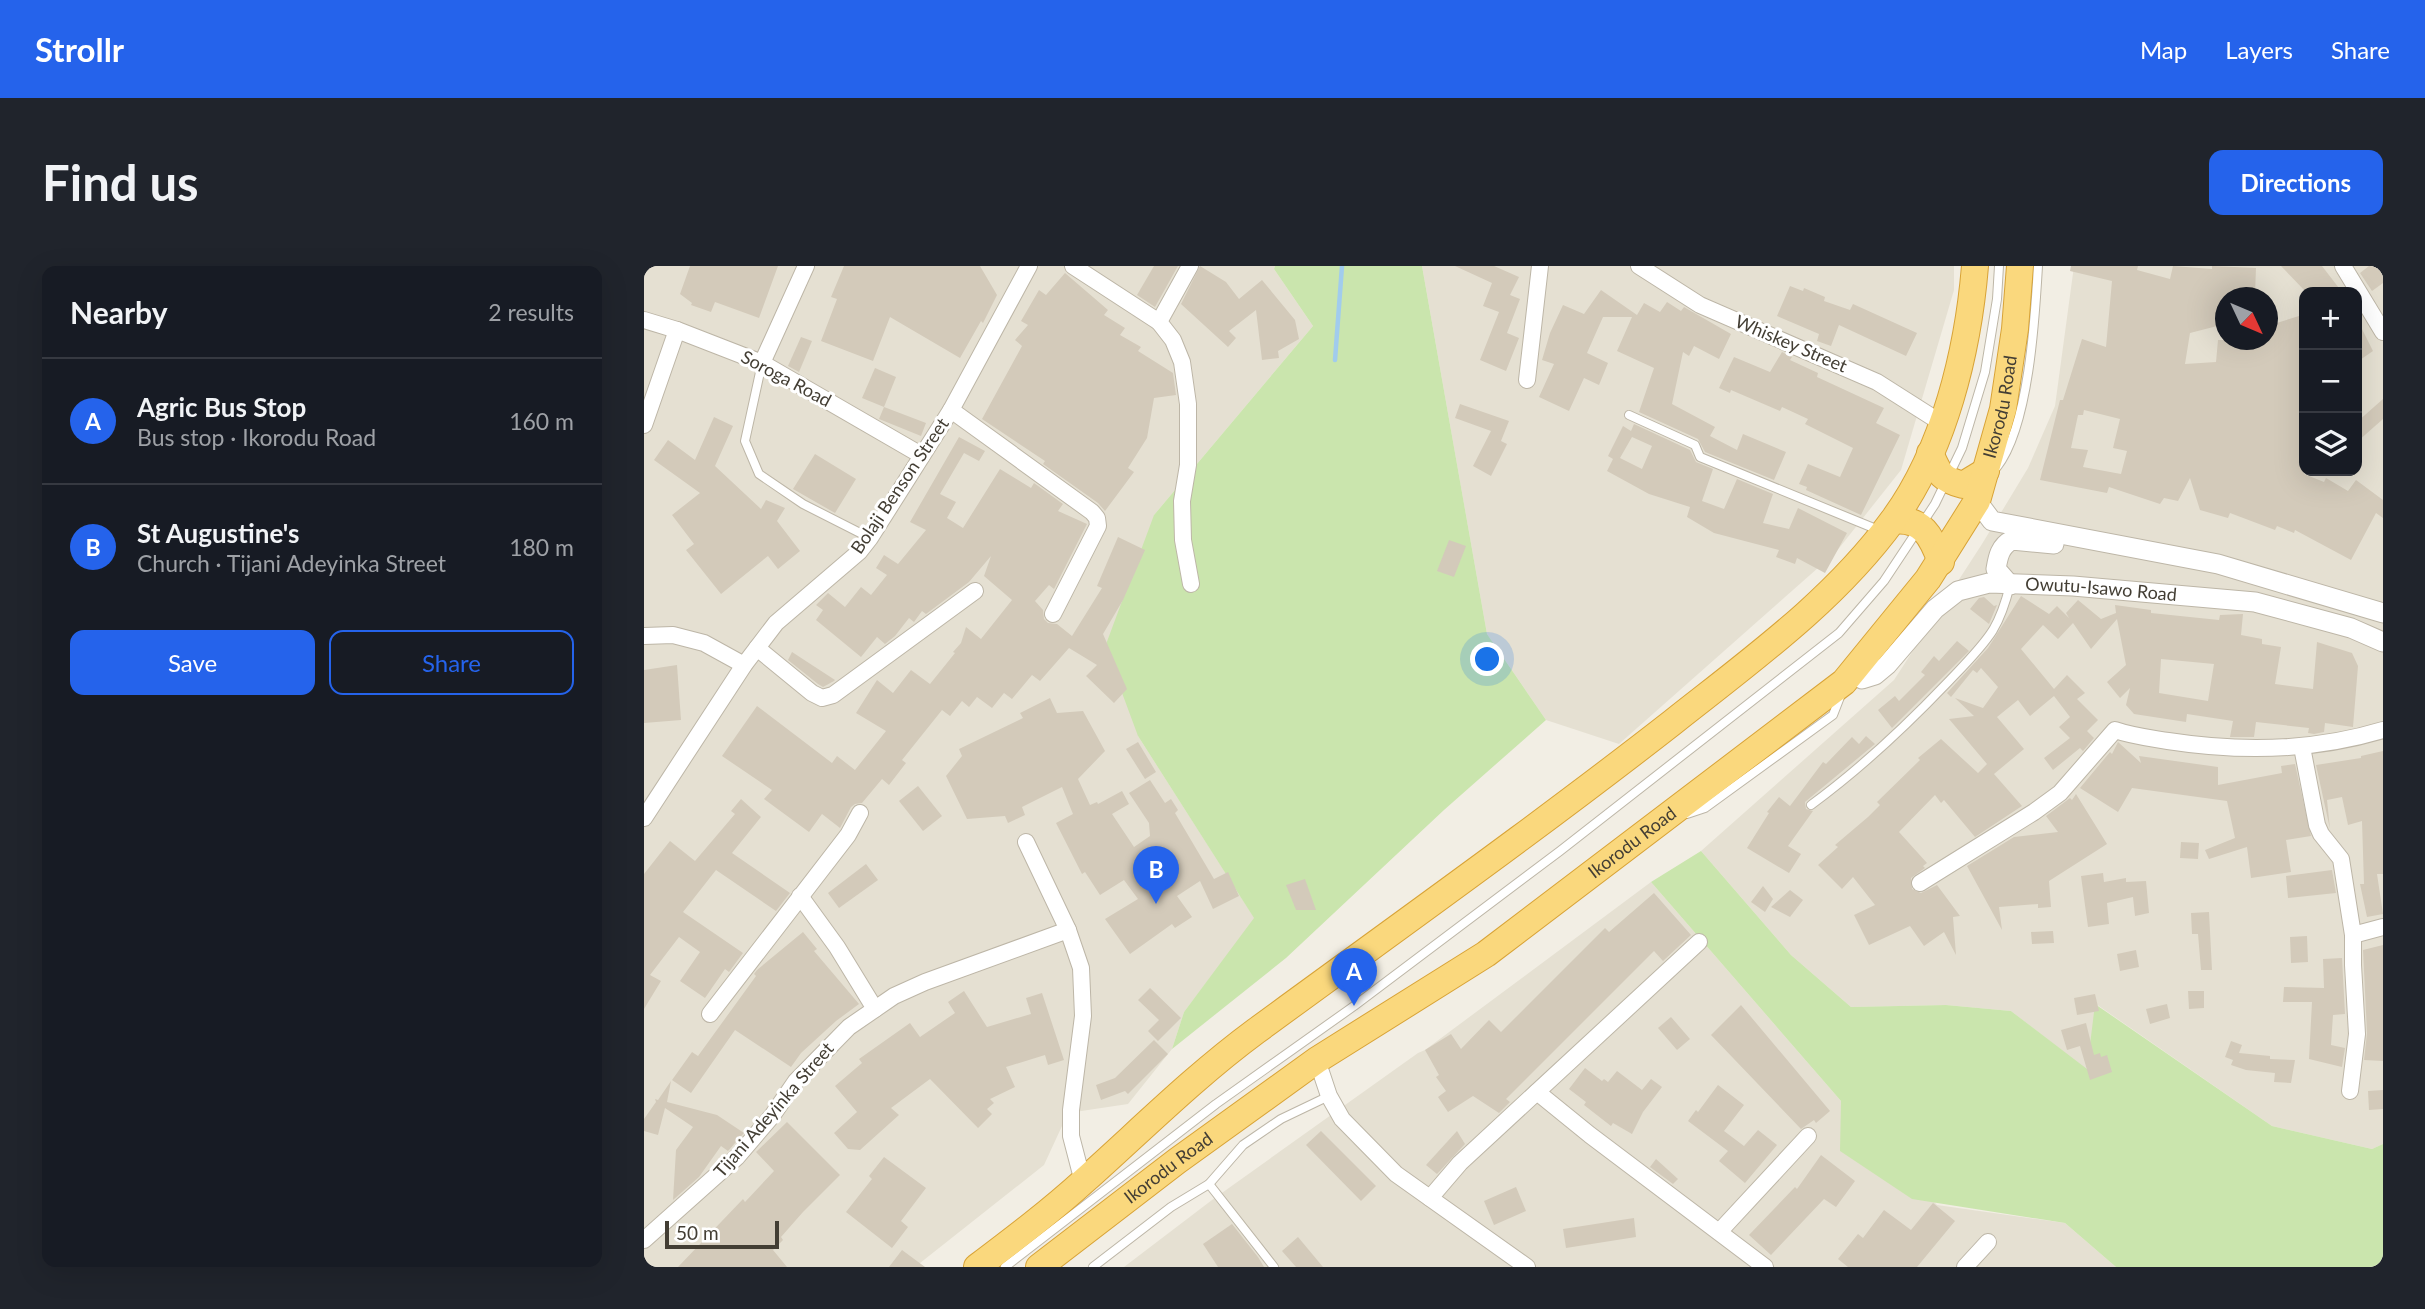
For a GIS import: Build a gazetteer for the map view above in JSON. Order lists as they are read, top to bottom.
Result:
{
  "streets": {
    "highway": ["Ikorodu Road"],
    "street": [
      "Whiskey Street",
      "Soroga Road",
      "Bolaji Benson Street",
      "Owutu-Isawo Road",
      "Tijani Adeyinka Street"
    ]
  },
  "crossings": [
    ["Soroga Road", "Bolaji Benson Street"],
    ["Ikorodu Road", "Owutu-Isawo Road"]
  ],
  "scale_bar": "50 m",
  "north": "bottom right",
  "page": {
    "header": "Strollr",
    "nav": ["Map", "Layers", "Share"],
    "buttons": [
      "Directions",
      ["Save", "Share"]
    ],
    "title": "Find us",
    "heading": ["Nearby", "2 results"],
    "map_buttons": ["+", "−"],
    "list": [
      {
        "mark": "A",
        "name": "Agric Bus Stop",
        "note": "Bus stop · Ikorodu Road",
        "value": "160 m"
      },
      {
        "mark": "B",
        "name": "St Augustine's",
        "note": "Church · Tijani Adeyinka Street",
        "value": "180 m"
      }
    ],
    "pins": ["B", "A"],
    "scale": "50 m"
  }
}
